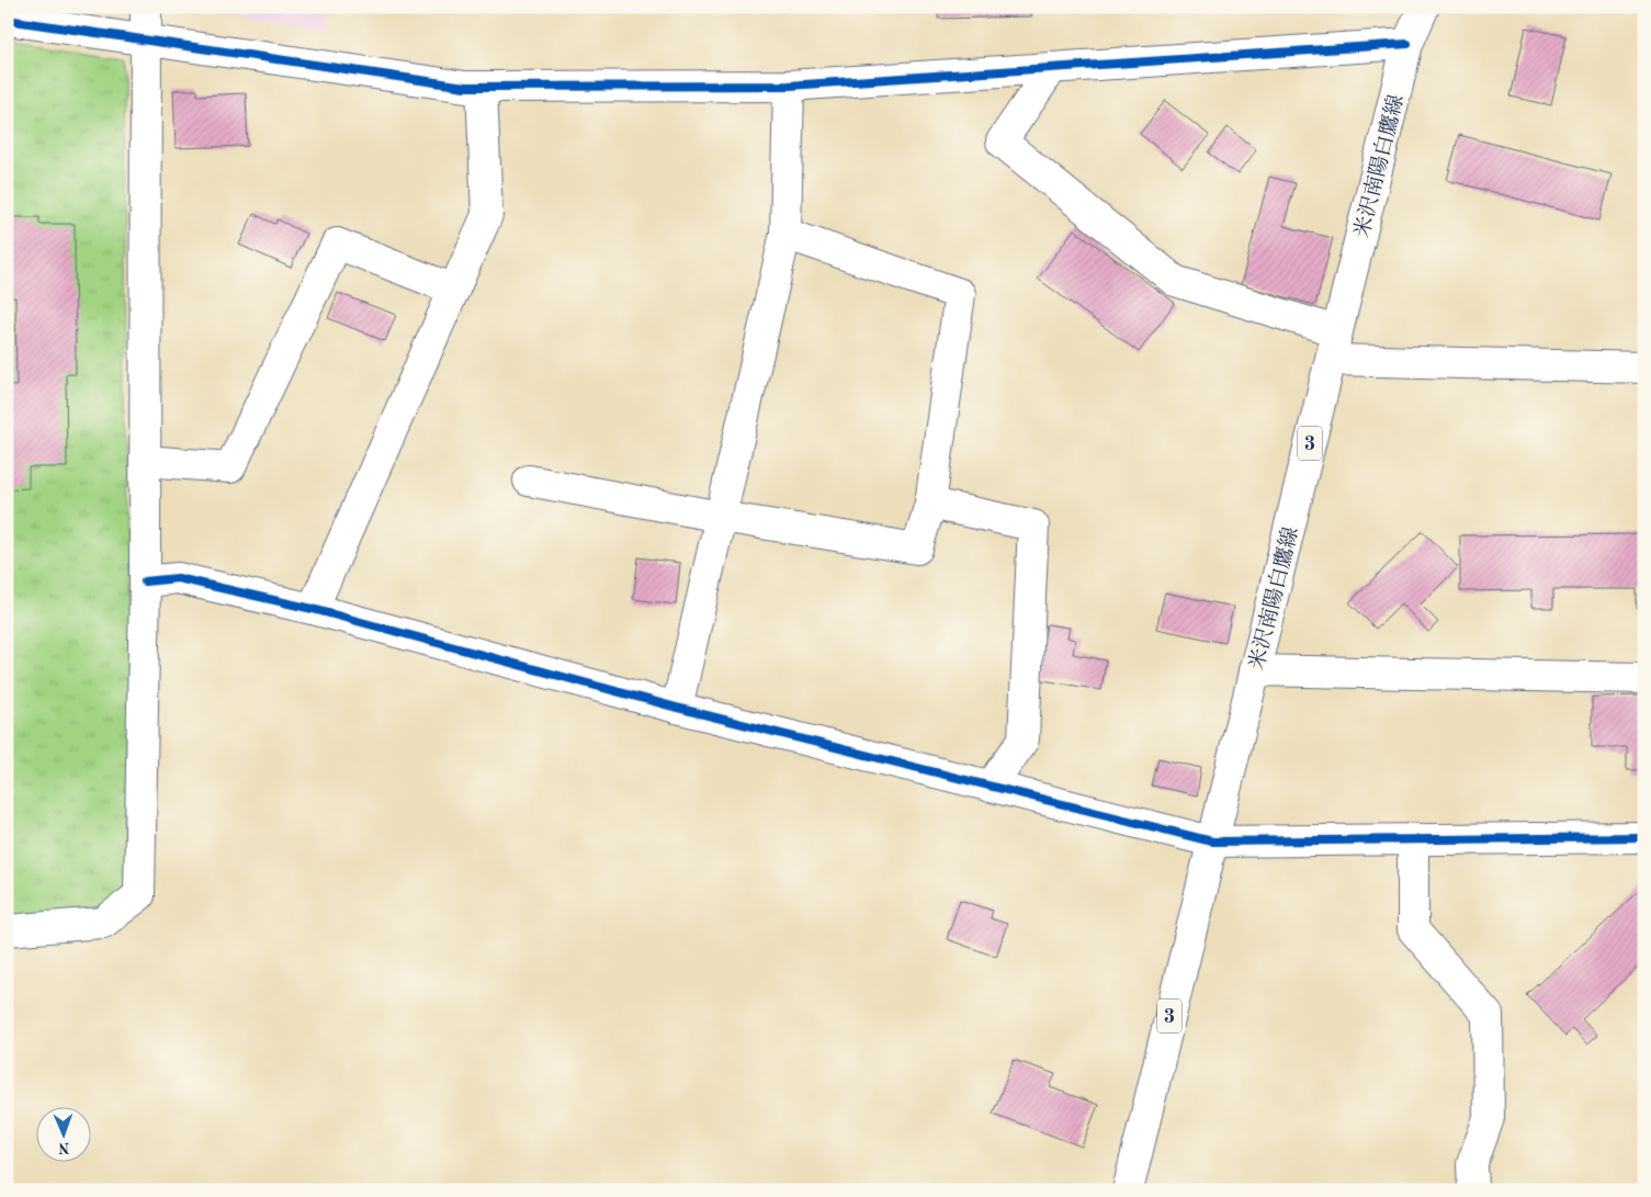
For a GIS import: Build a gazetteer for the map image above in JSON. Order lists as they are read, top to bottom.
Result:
{
  "streets": {
    "street": ["米沢南陽白鷹線", "3"]
  },
  "north": "bottom"
}
